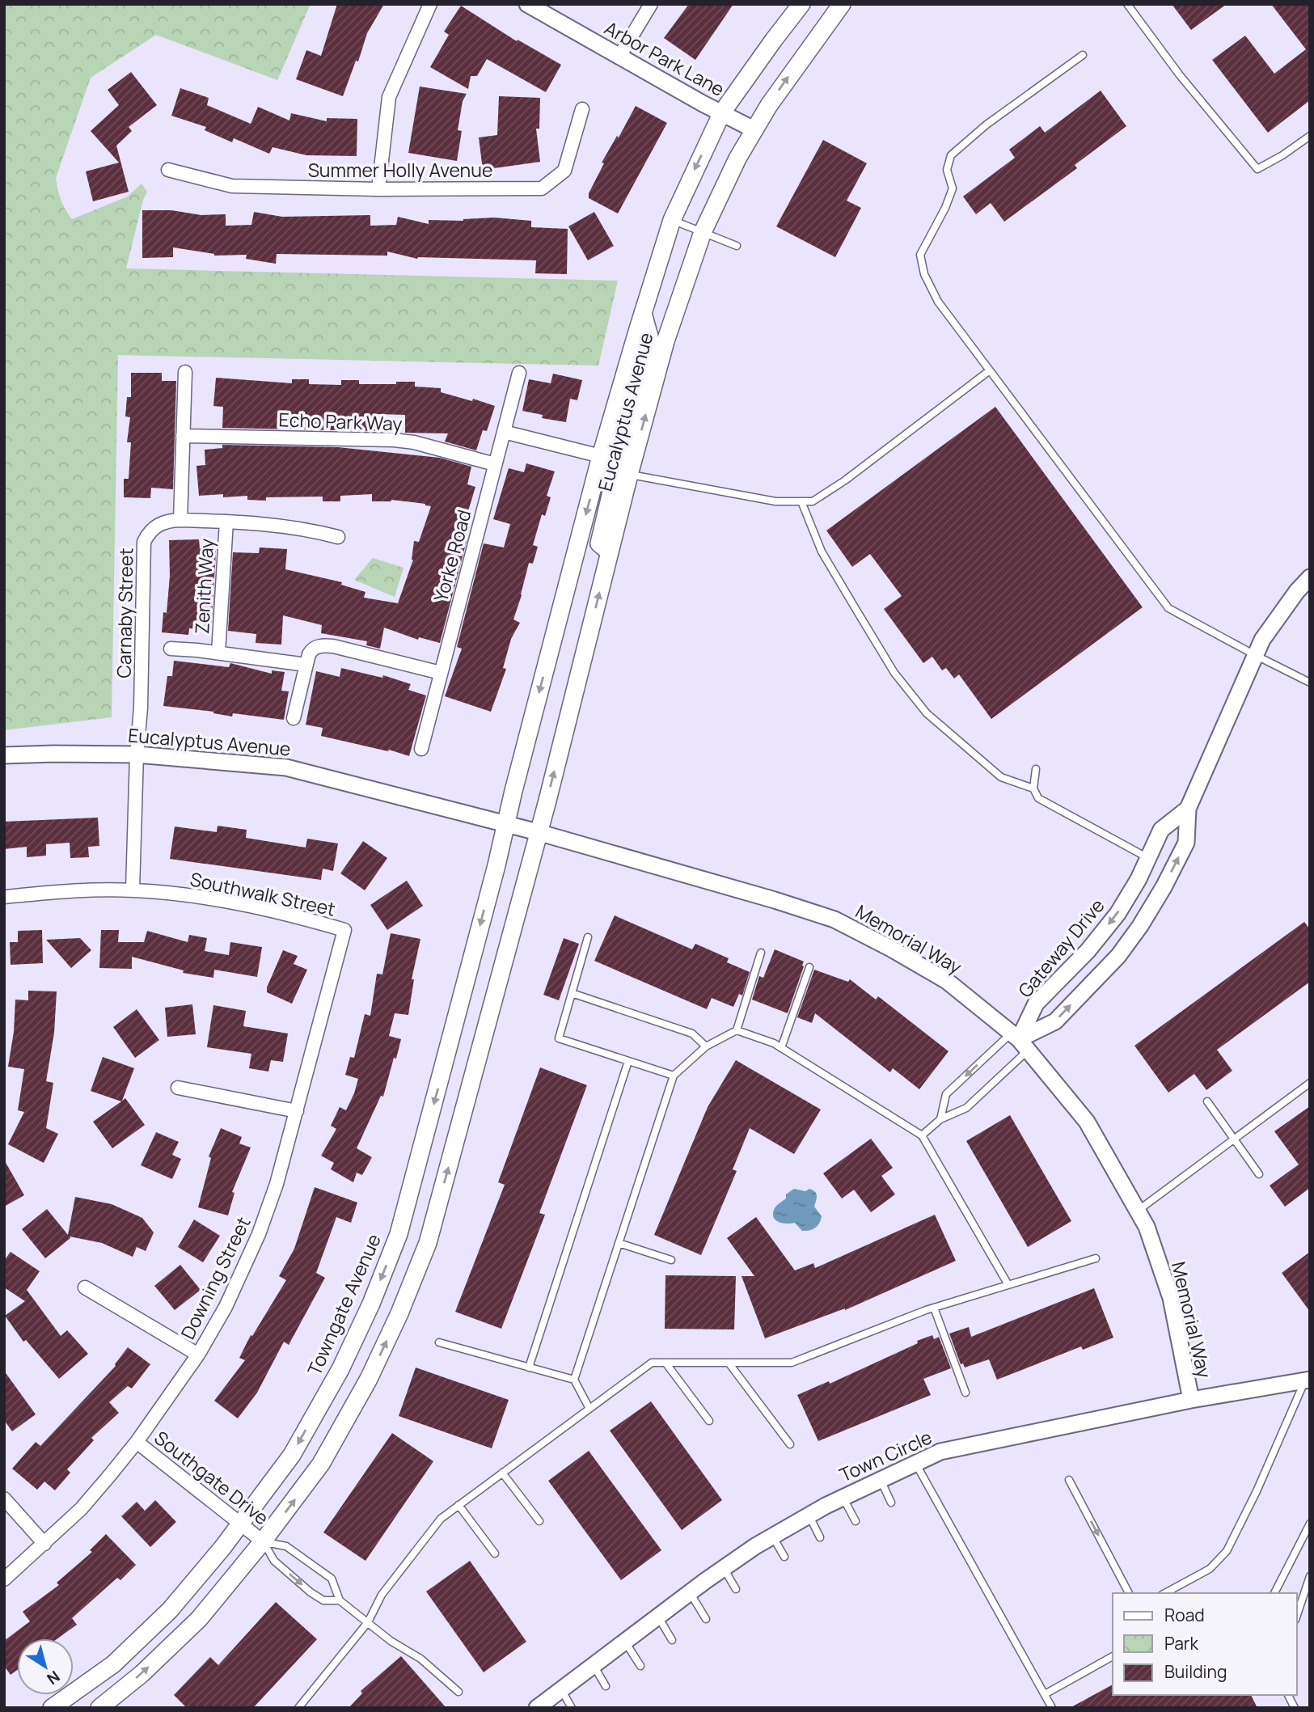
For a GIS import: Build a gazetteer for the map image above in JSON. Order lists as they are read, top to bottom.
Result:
{
  "streets": {
    "main road": ["Eucalyptus Avenue", "Towngate Avenue"],
    "street": [
      "Arbor Park Lane",
      "Summer Holly Avenue",
      "Echo Park Way",
      "Yorke Road",
      "Zenith Way",
      "Carnaby Street",
      "Southwalk Street",
      "Memorial Way",
      "Gateway Drive",
      "Downing Street",
      "Town Circle",
      "Southgate Drive"
    ]
  },
  "crossings": [
    ["Arbor Park Lane", "Eucalyptus Avenue"],
    ["Eucalyptus Avenue", "Carnaby Street"],
    ["Eucalyptus Avenue", "Memorial Way"],
    ["Eucalyptus Avenue", "Towngate Avenue"],
    ["Echo Park Way", "Yorke Road"],
    ["Zenith Way", "Carnaby Street"],
    ["Carnaby Street", "Southwalk Street"],
    ["Southwalk Street", "Downing Street"],
    ["Memorial Way", "Gateway Drive"],
    ["Memorial Way", "Town Circle"],
    ["Downing Street", "Southgate Drive"],
    ["Towngate Avenue", "Southgate Drive"]
  ],
  "legend": ["Road", "Park", "Building"],
  "north": "bottom right"
}
